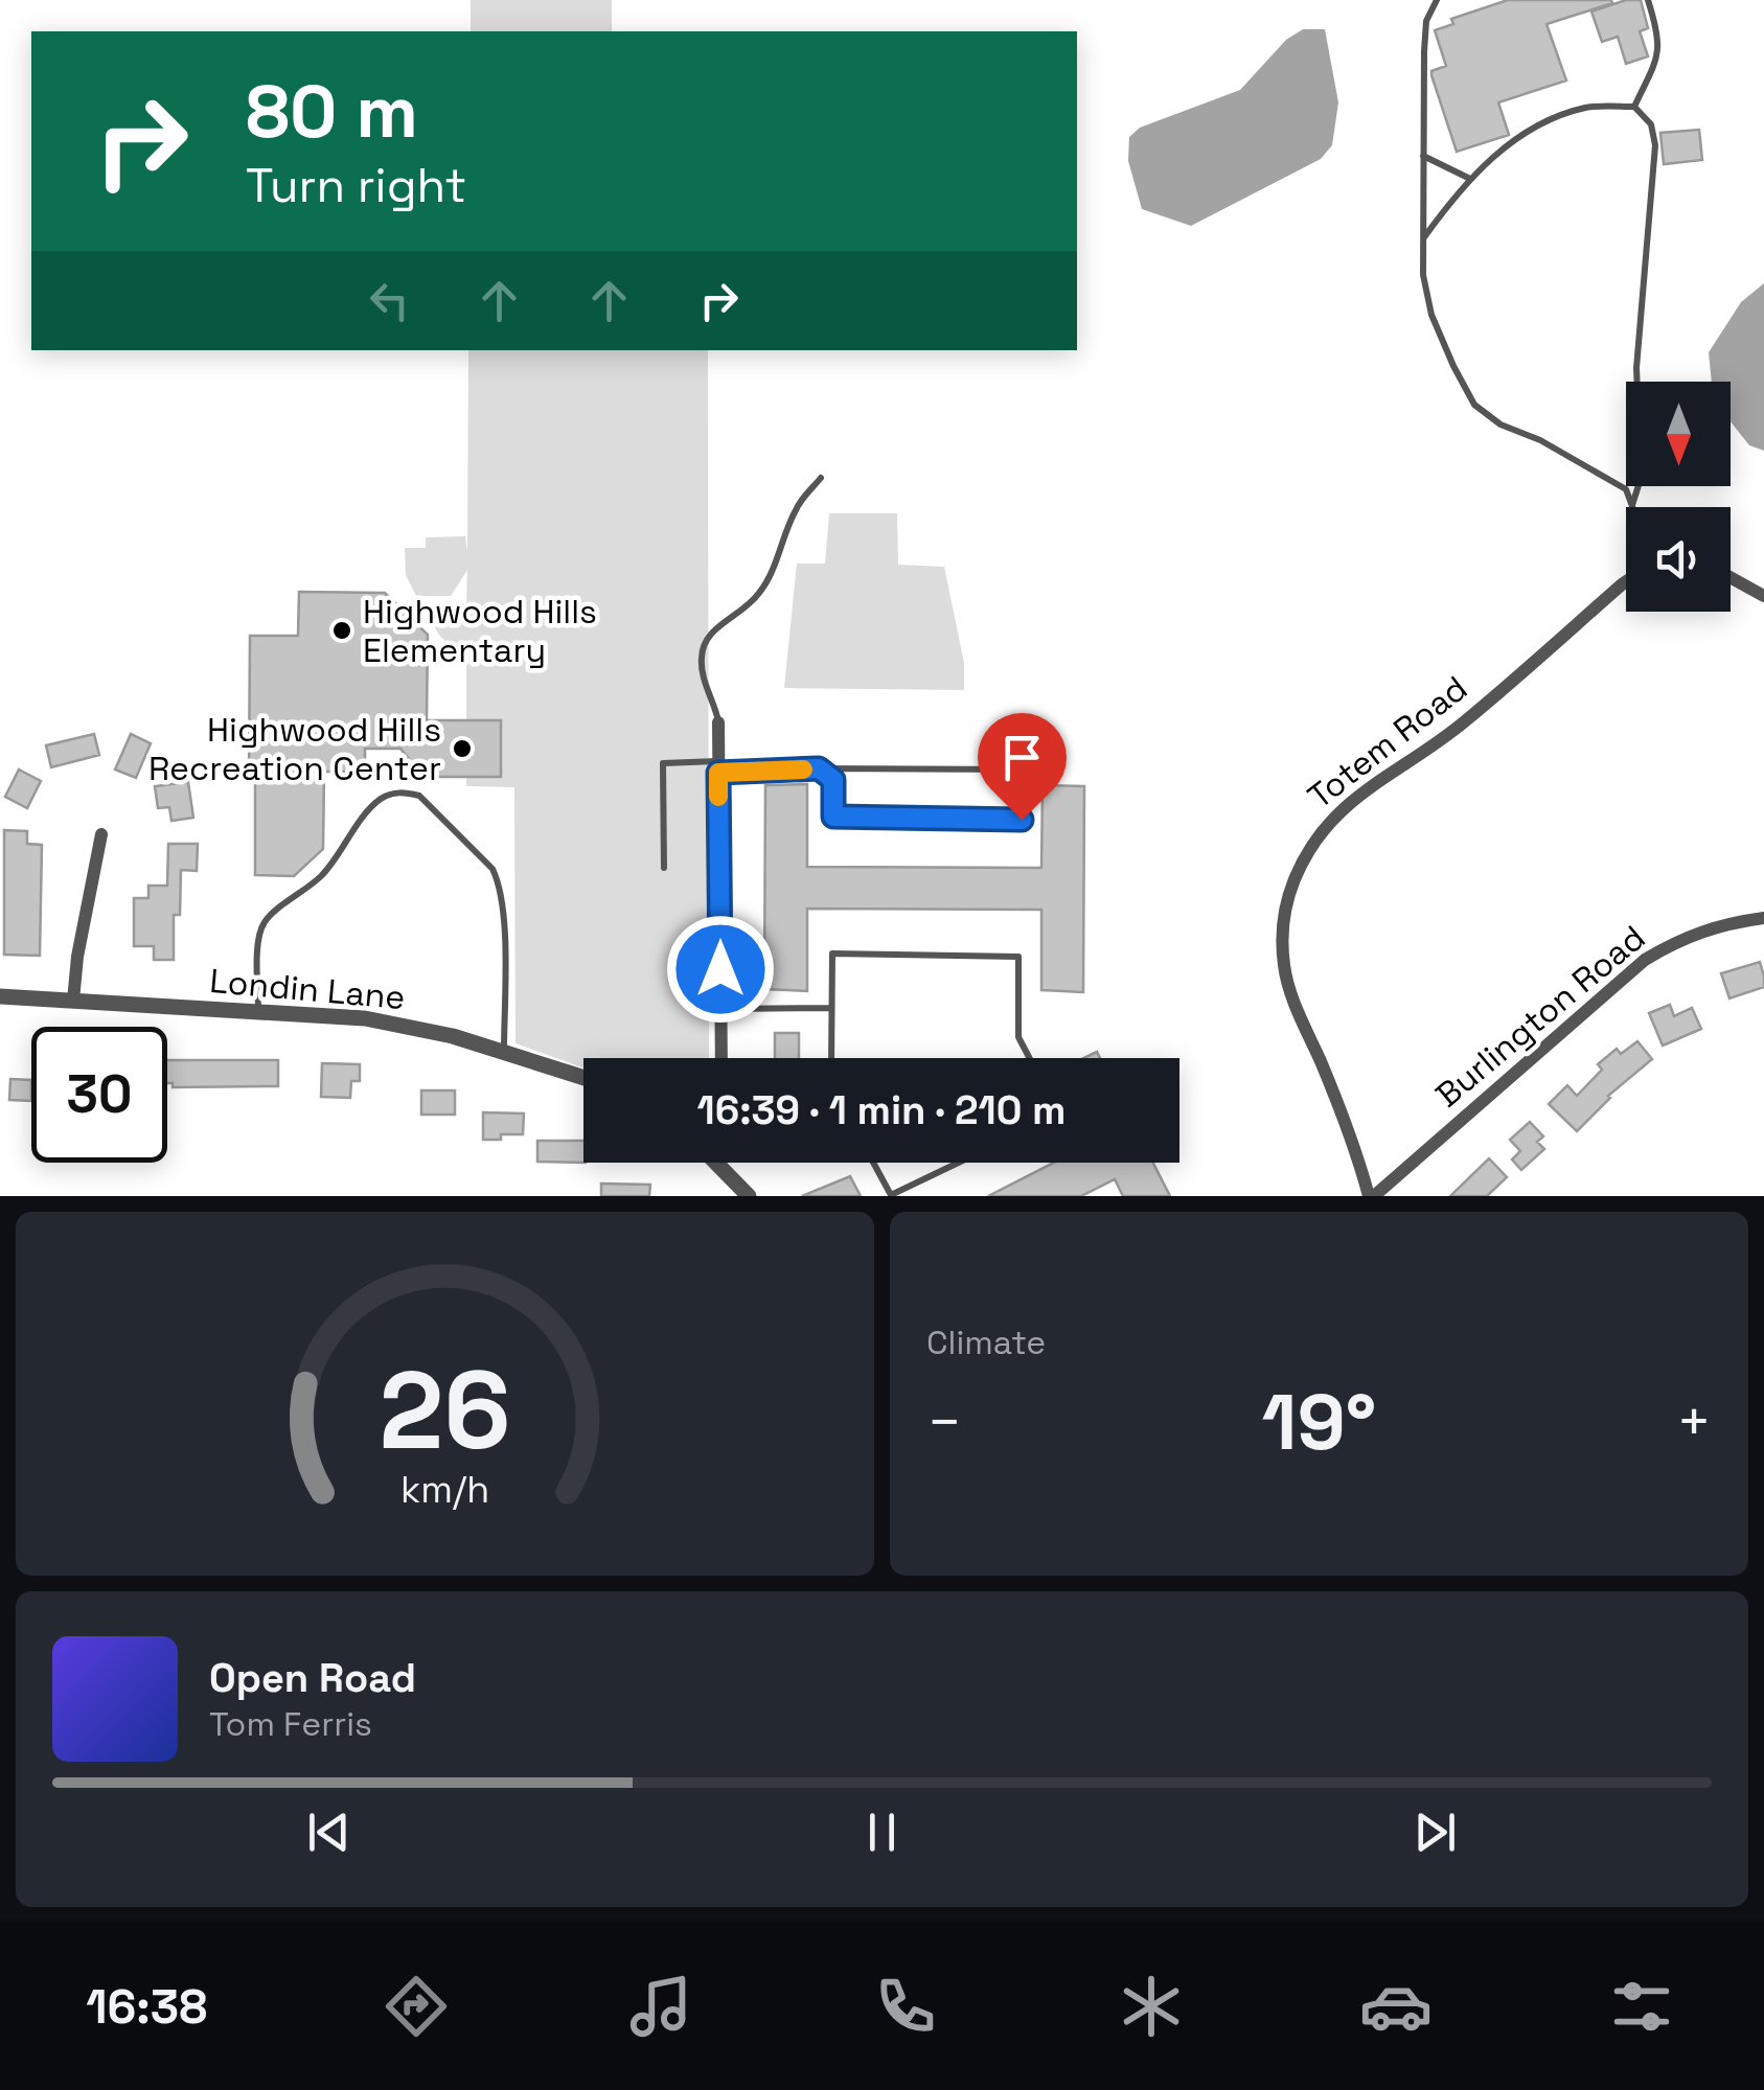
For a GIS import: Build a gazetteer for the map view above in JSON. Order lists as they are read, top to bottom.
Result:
{
  "streets": {
    "street": ["Totem Road", "Londin Lane", "Burlington Road"]
  },
  "crossings": [
    ["Totem Road", "Burlington Road"]
  ],
  "places": ["Highwood Hills Elementary", "Highwood Hills Recreation Center"],
  "north": "bottom",
  "page": {
    "turn": ["80 m", "Turn right"],
    "limit": "30",
    "trip": "16:39 · 1 min · 210 m",
    "tile": "Climate",
    "heat": ["−", "19°", "+"],
    "song": ["Open Road", "Tom Ferris"],
    "tabs": "16:38",
    "gauge": ["26", "km/h"]
  }
}
